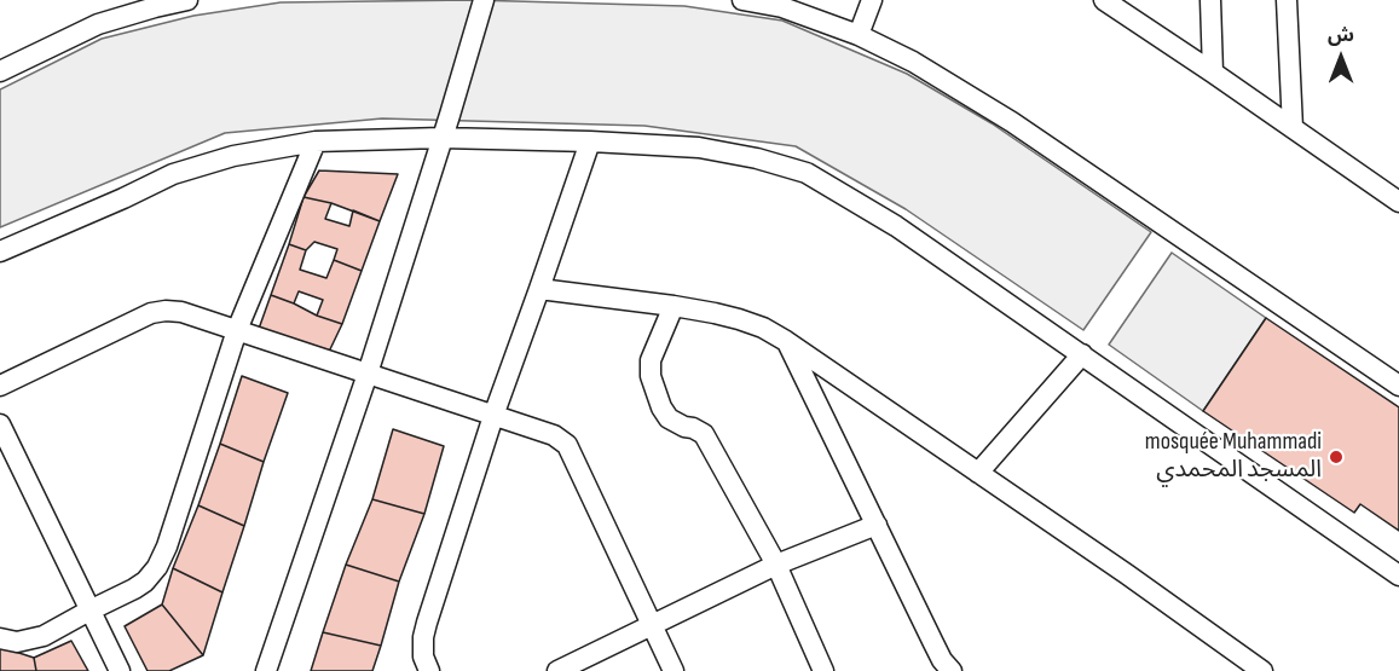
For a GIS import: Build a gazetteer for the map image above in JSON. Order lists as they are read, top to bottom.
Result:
{
  "places": ["mosquée Muhammadi المسجد المحمدي"],
  "north": "top"
}
